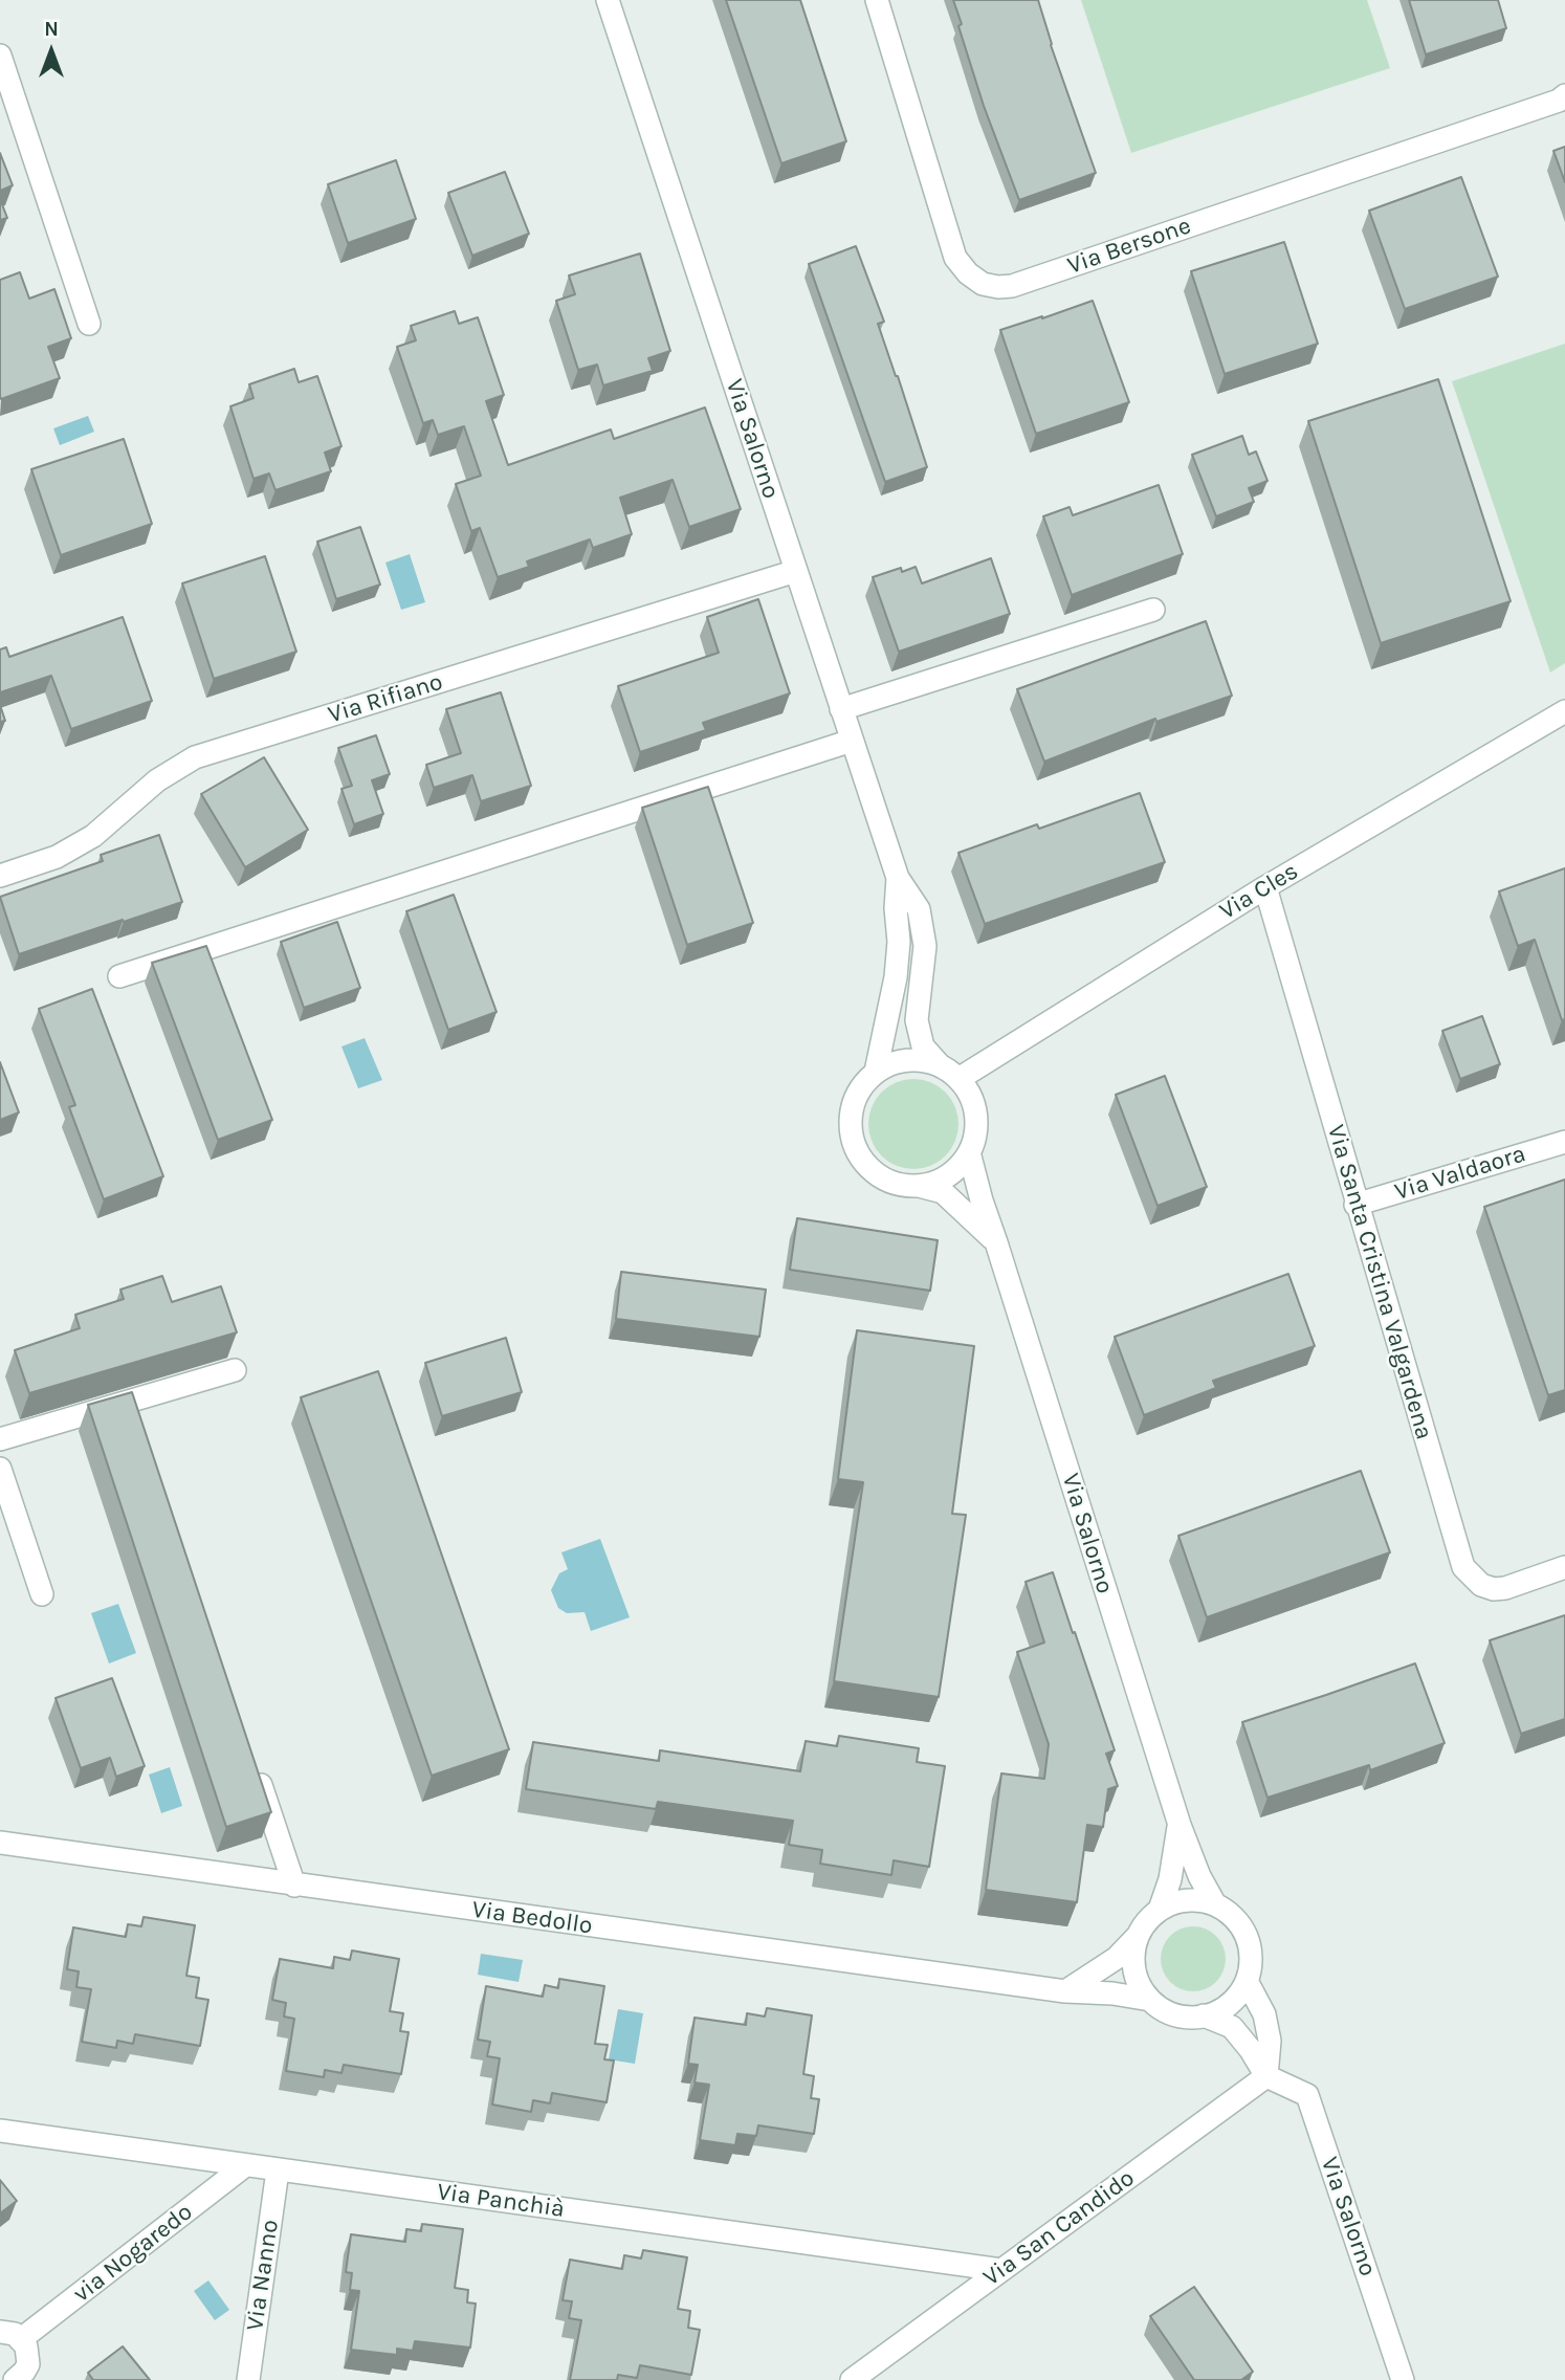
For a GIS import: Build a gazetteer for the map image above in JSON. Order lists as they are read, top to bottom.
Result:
{
  "streets": {
    "street": [
      "Via Bersone",
      "Via Salorno",
      "Via Rifiano",
      "Via Cles",
      "Via Valdaora",
      "Via Santa Cristina Valgardena",
      "Via Bedollo",
      "Via Panchià",
      "Via San Candido",
      "via Nogaredo",
      "Via Nanno"
    ]
  },
  "crossings": [
    ["Via Salorno", "Via Rifiano"],
    ["Via Salorno", "Via Cles"],
    ["Via Salorno", "Via Bedollo"],
    ["Via Salorno", "Via San Candido"],
    ["Via Cles", "Via Santa Cristina Valgardena"],
    ["Via Valdaora", "Via Santa Cristina Valgardena"],
    ["Via Panchià", "Via San Candido"],
    ["Via Panchià", "via Nogaredo"],
    ["Via Panchià", "Via Nanno"]
  ],
  "north": "top"
}
